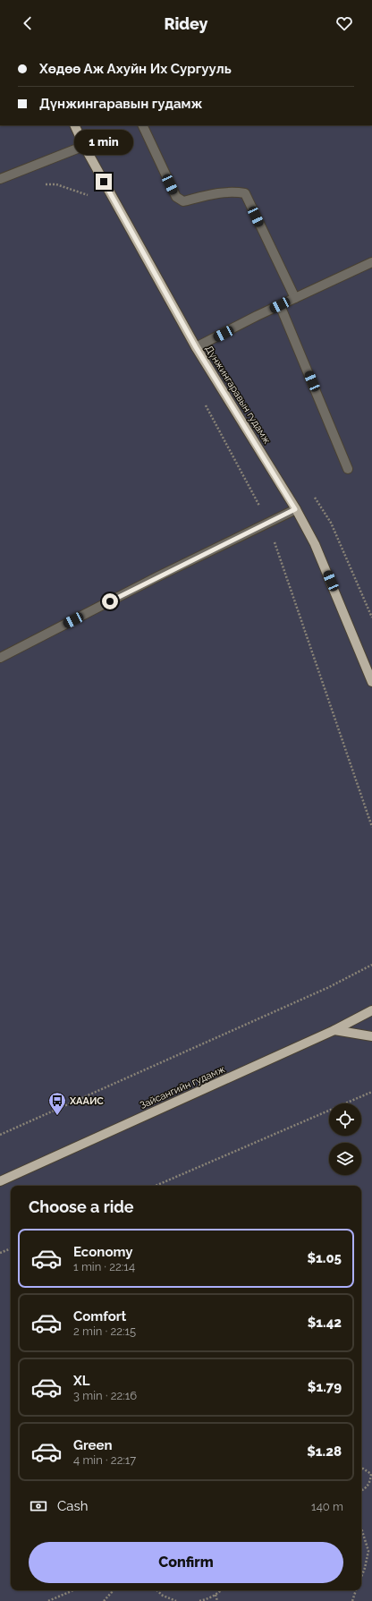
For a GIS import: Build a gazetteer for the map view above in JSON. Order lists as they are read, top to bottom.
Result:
{
  "streets": {
    "main road": ["Дүнжингаравын гудамж", "Зайсангийн гудамж"]
  },
  "places": {
    "bus stop": ["ХААИС"]
  },
  "page": {
    "header": "Ridey",
    "banner": ["Хөдөө Аж Ахуйн Их Сургууль", "Дүнжингаравын гудамж"],
    "bubble": "1 min",
    "heading": "Choose a ride",
    "list": [
      {
        "name": "Economy",
        "note": "1 min · 22:14",
        "value": "$1.05"
      },
      {
        "name": "Comfort",
        "note": "2 min · 22:15",
        "value": "$1.42"
      },
      {
        "name": "XL",
        "note": "3 min · 22:16",
        "value": "$1.79"
      },
      {
        "name": "Green",
        "note": "4 min · 22:17",
        "value": "$1.28"
      }
    ],
    "pay": ["Cash", "140 m"],
    "buttons": "Confirm"
  }
}
